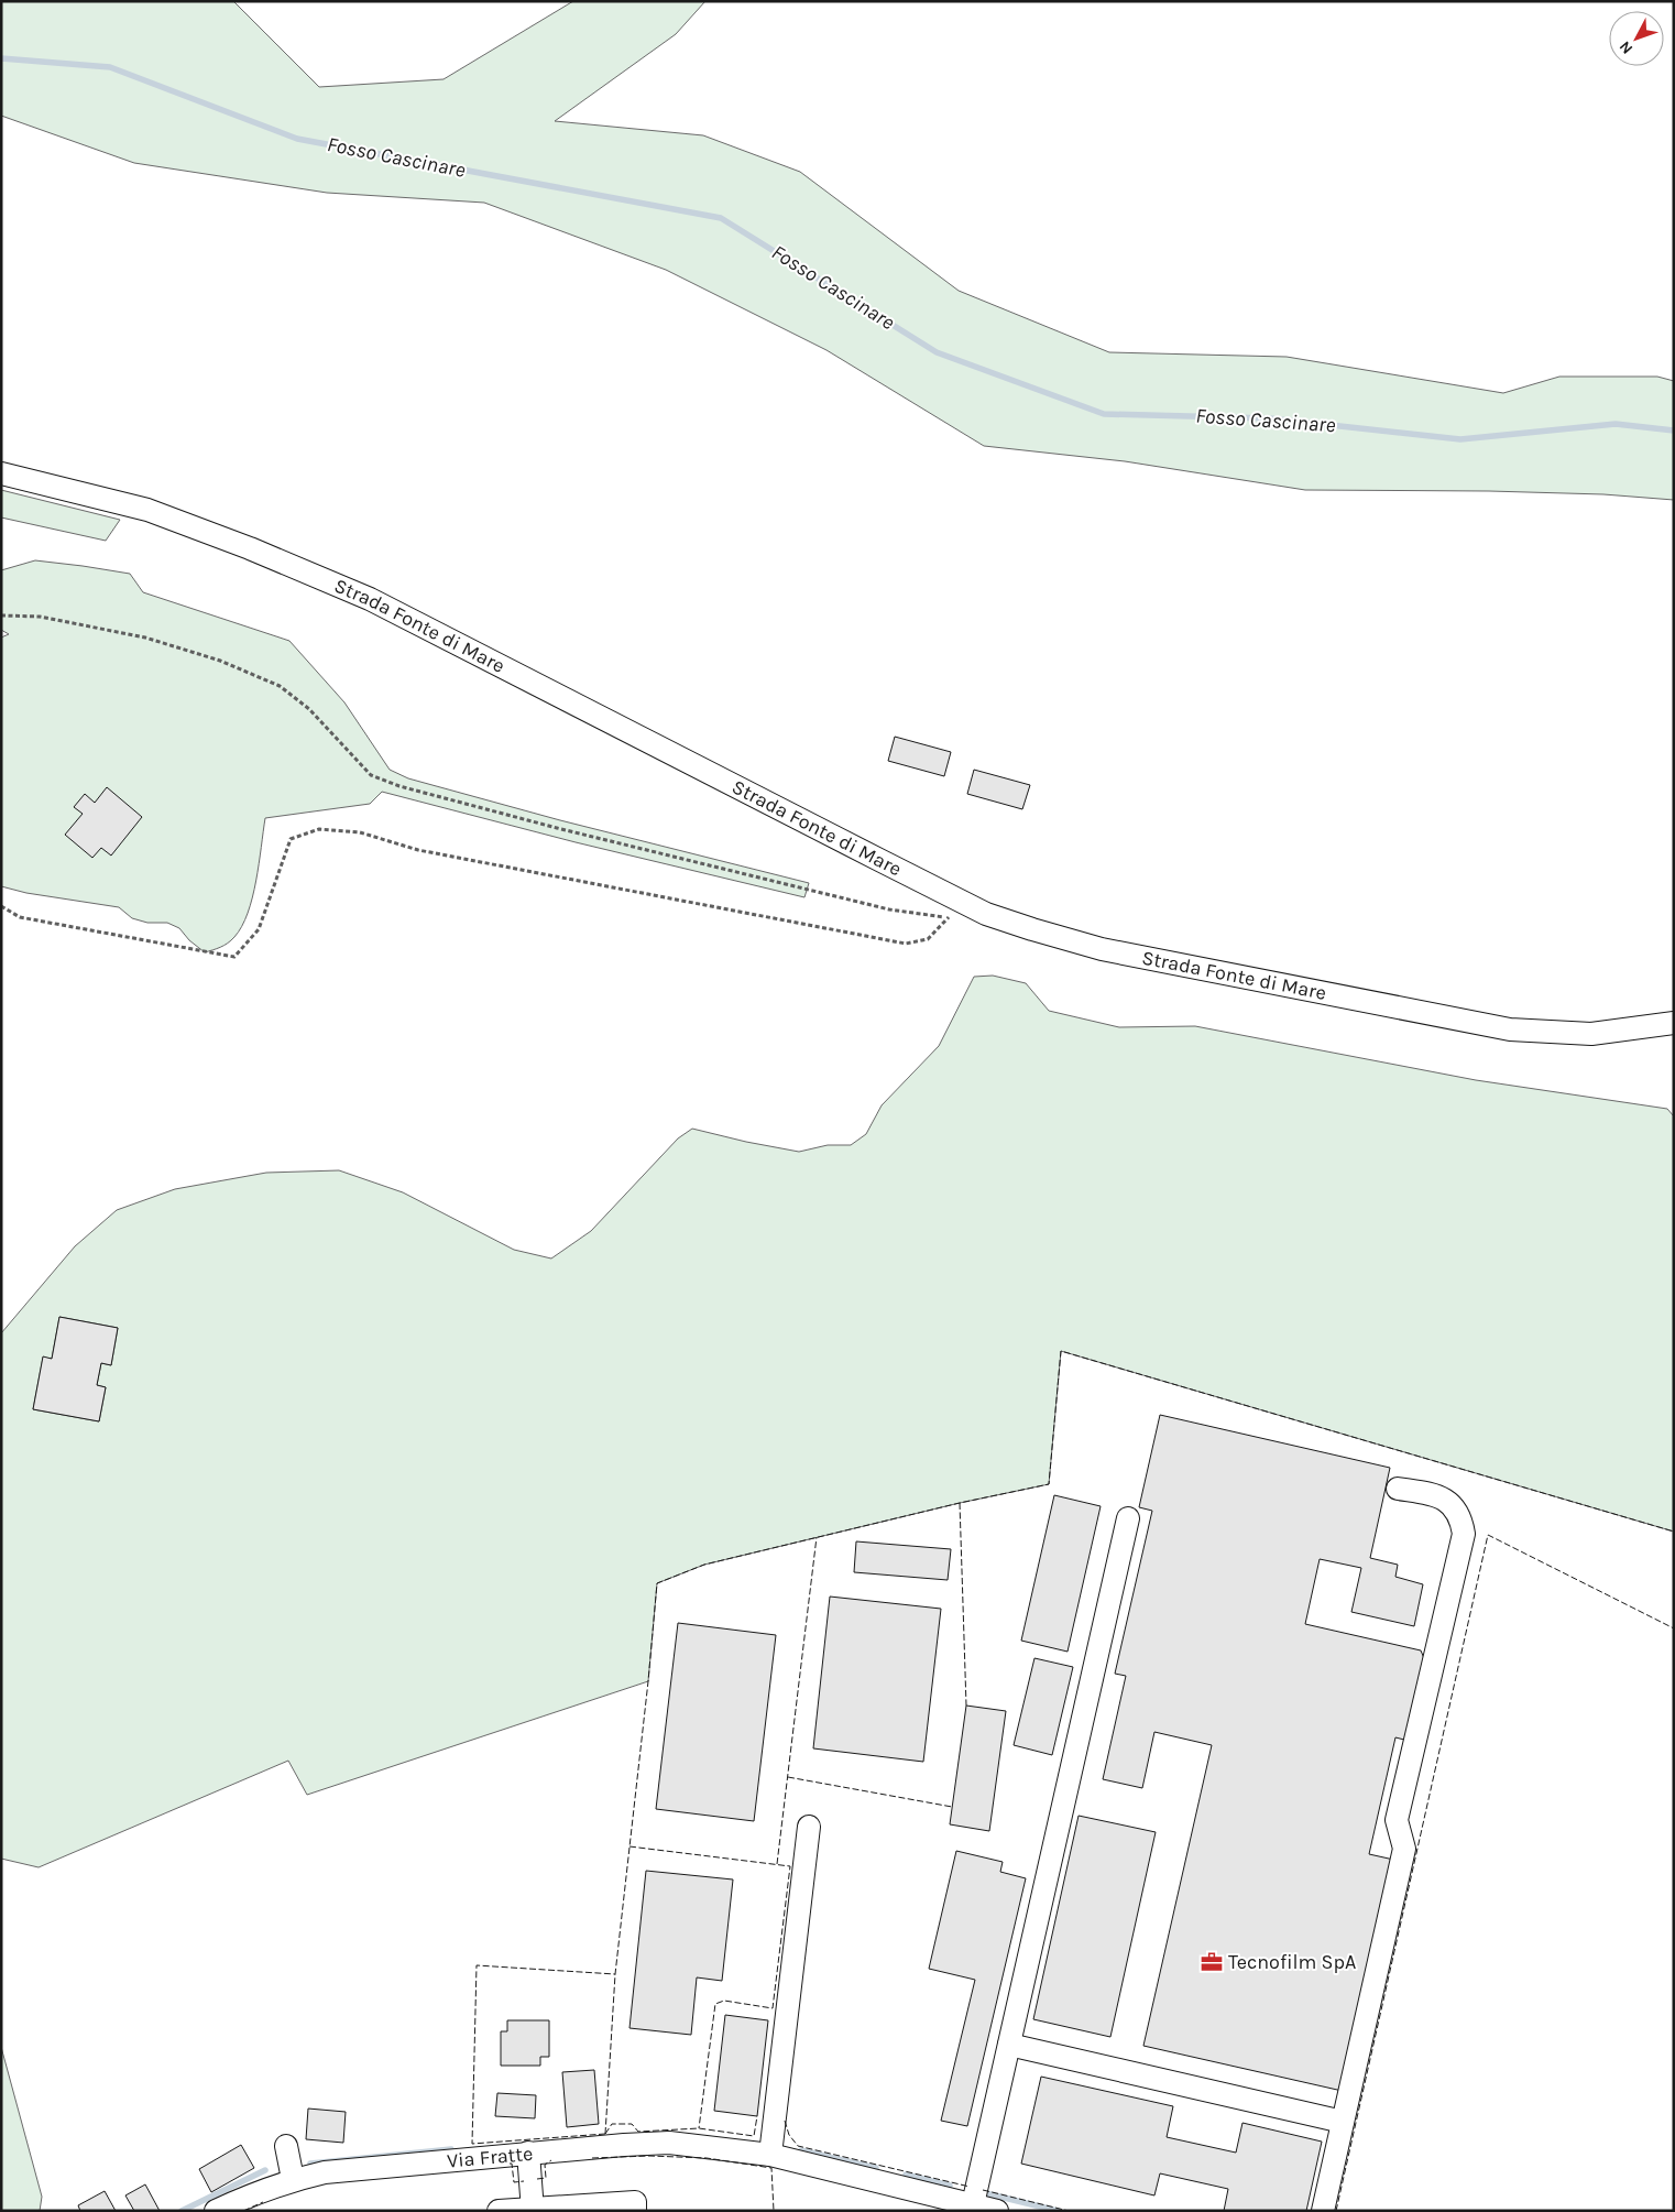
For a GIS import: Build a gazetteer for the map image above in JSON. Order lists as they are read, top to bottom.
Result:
{
  "streets": {
    "street": ["Strada Fonte di Mare", "Via Fratte"]
  },
  "water": ["Fosso Cascinare"],
  "places": {
    "office": ["Tecnofilm SpA"]
  },
  "north": "bottom left"
}
